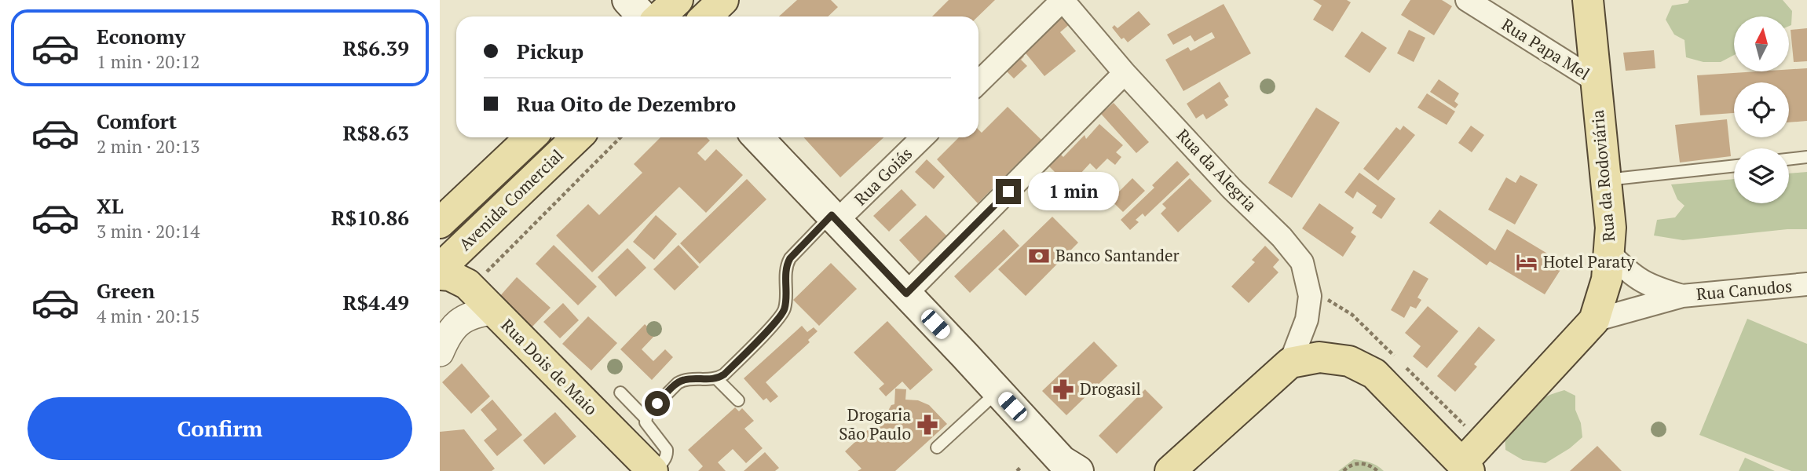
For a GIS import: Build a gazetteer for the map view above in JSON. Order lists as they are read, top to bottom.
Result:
{
  "streets": {
    "main road": ["Rua da Rodoviária", "Avenida Comercial", "Rua Dois de Maio"],
    "street": [
      "Rua Papa Mel",
      "Rua da Alegria",
      "Rua Goiás",
      "Rua Canudos"
    ]
  },
  "crossings": [
    ["Rua Papa Mel", "Rua da Rodoviária"],
    ["Rua da Rodoviária", "Rua Canudos"]
  ],
  "places": {
    "bank": ["Banco Santander"],
    "hotel": ["Hotel Paraty"],
    "pharmacy": ["Drogasil", "Drogaria São Paulo"]
  },
  "north": "top",
  "page": {
    "list": [
      {
        "name": "Economy",
        "note": "1 min · 20:12",
        "value": "R$6.39"
      },
      {
        "name": "Comfort",
        "note": "2 min · 20:13",
        "value": "R$8.63"
      },
      {
        "name": "XL",
        "note": "3 min · 20:14",
        "value": "R$10.86"
      },
      {
        "name": "Green",
        "note": "4 min · 20:15",
        "value": "R$4.49"
      }
    ],
    "banner": ["Pickup", "Rua Oito de Dezembro"],
    "bubble": "1 min",
    "buttons": "Confirm"
  }
}
